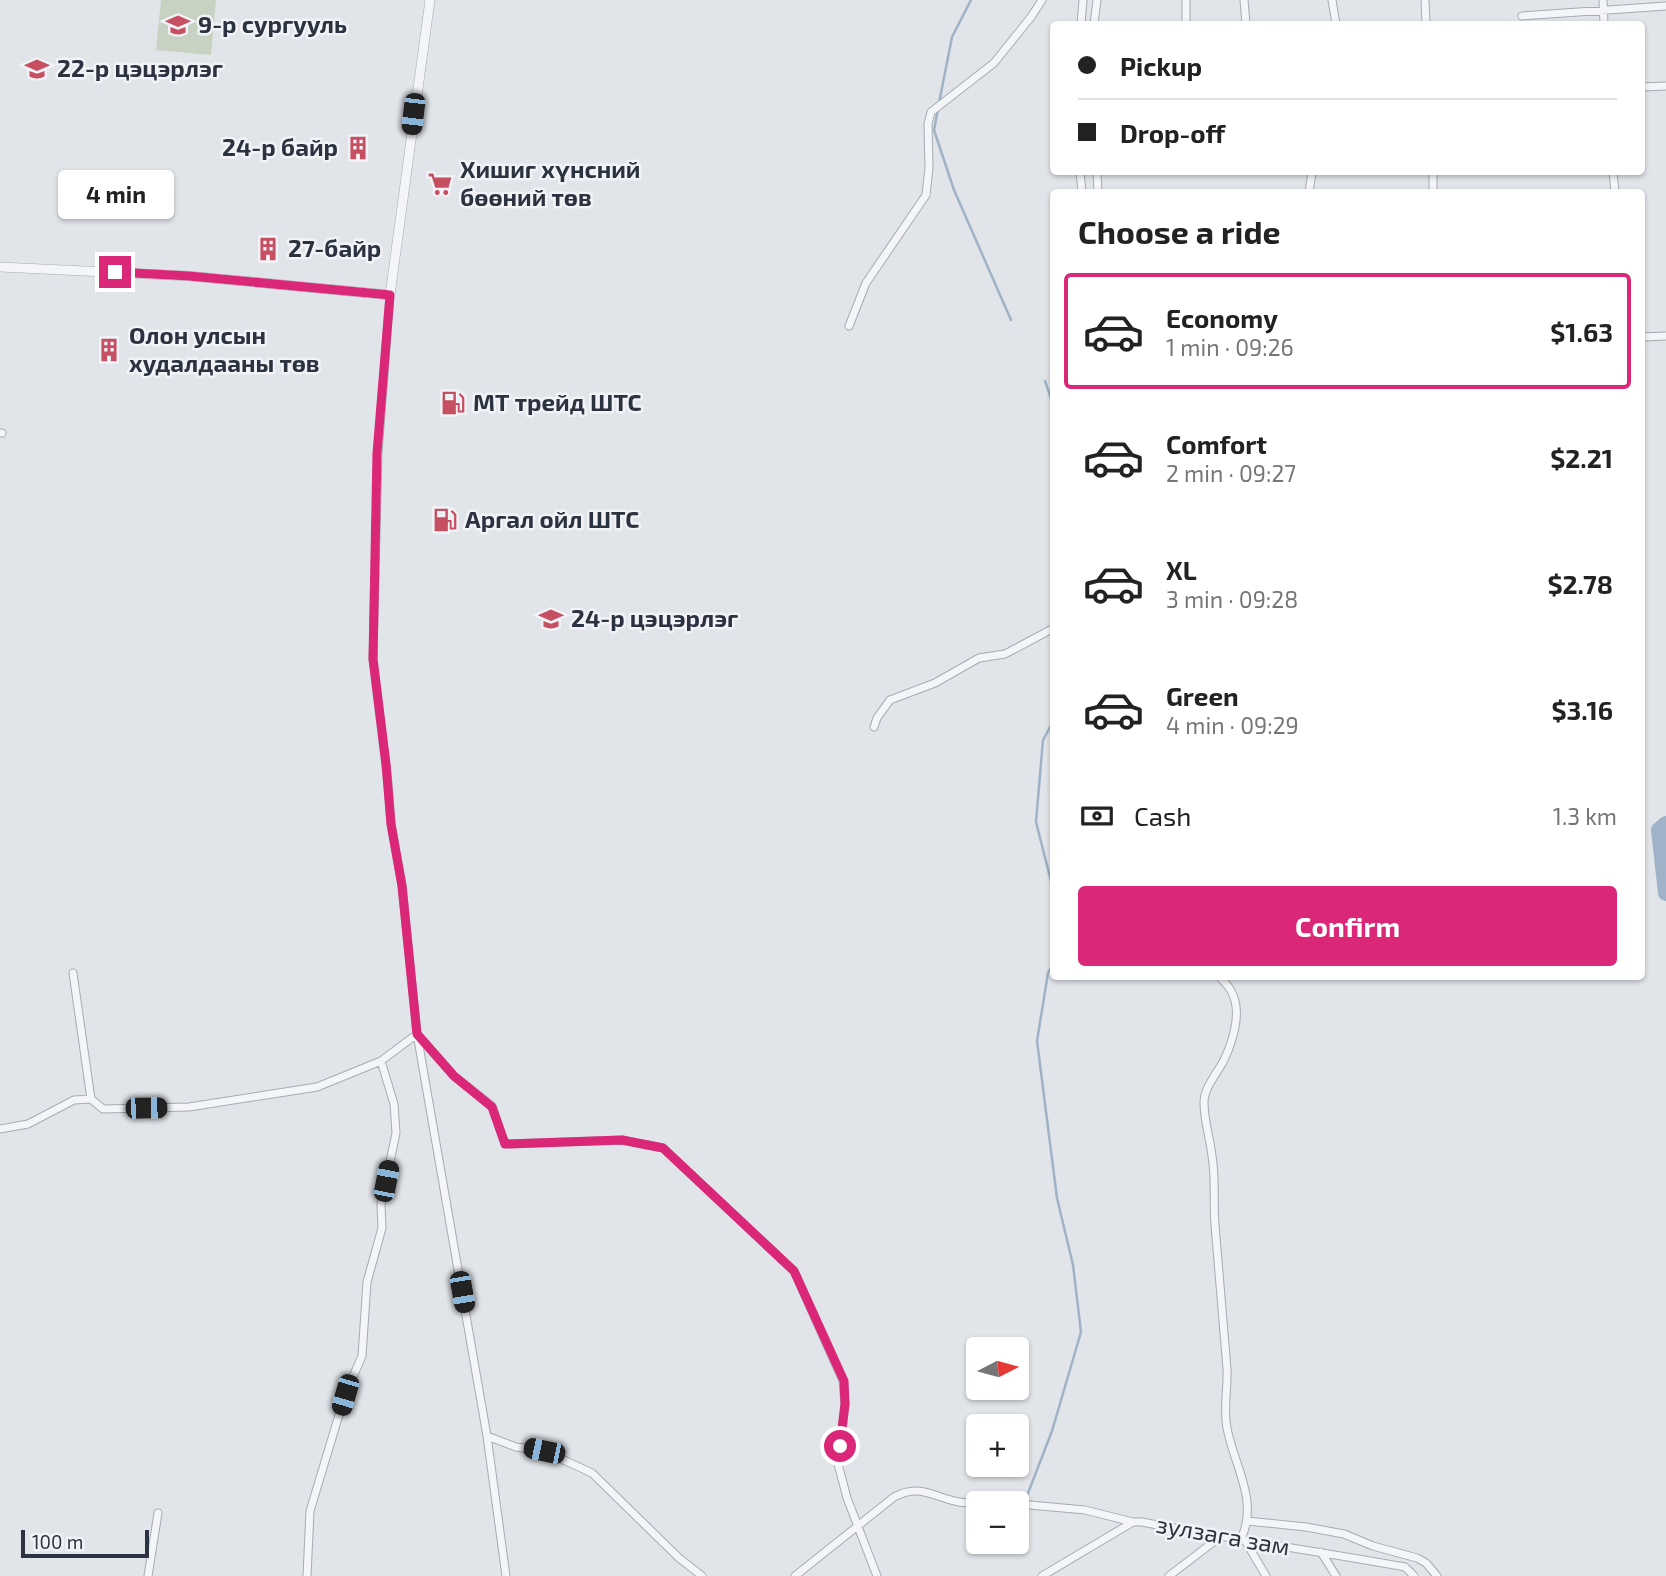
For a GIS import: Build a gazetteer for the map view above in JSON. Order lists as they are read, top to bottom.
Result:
{
  "streets": {
    "street": ["зулзага зам"]
  },
  "places": {
    "school or university": ["9-р сургууль", "22-р цэцэрлэг", "24-р цэцэрлэг"],
    "building": ["24-р байр", "27-байр", "Олон улсын худалдааны төв"],
    "supermarket": ["Хишиг хүнсний бөөний төв"],
    "fuel station": ["МТ трейд ШТС", "Аргал ойл ШТС"]
  },
  "scale_bar": "100 m",
  "north": "right",
  "page": {
    "banner": ["Pickup", "Drop-off"],
    "bubble": "4 min",
    "heading": "Choose a ride",
    "list": [
      {
        "name": "Economy",
        "note": "1 min · 09:26",
        "value": "$1.63"
      },
      {
        "name": "Comfort",
        "note": "2 min · 09:27",
        "value": "$2.21"
      },
      {
        "name": "XL",
        "note": "3 min · 09:28",
        "value": "$2.78"
      },
      {
        "name": "Green",
        "note": "4 min · 09:29",
        "value": "$3.16"
      }
    ],
    "pay": ["Cash", "1.3 km"],
    "buttons": "Confirm",
    "map_buttons": ["+", "−"],
    "scale": "100 m"
  }
}
